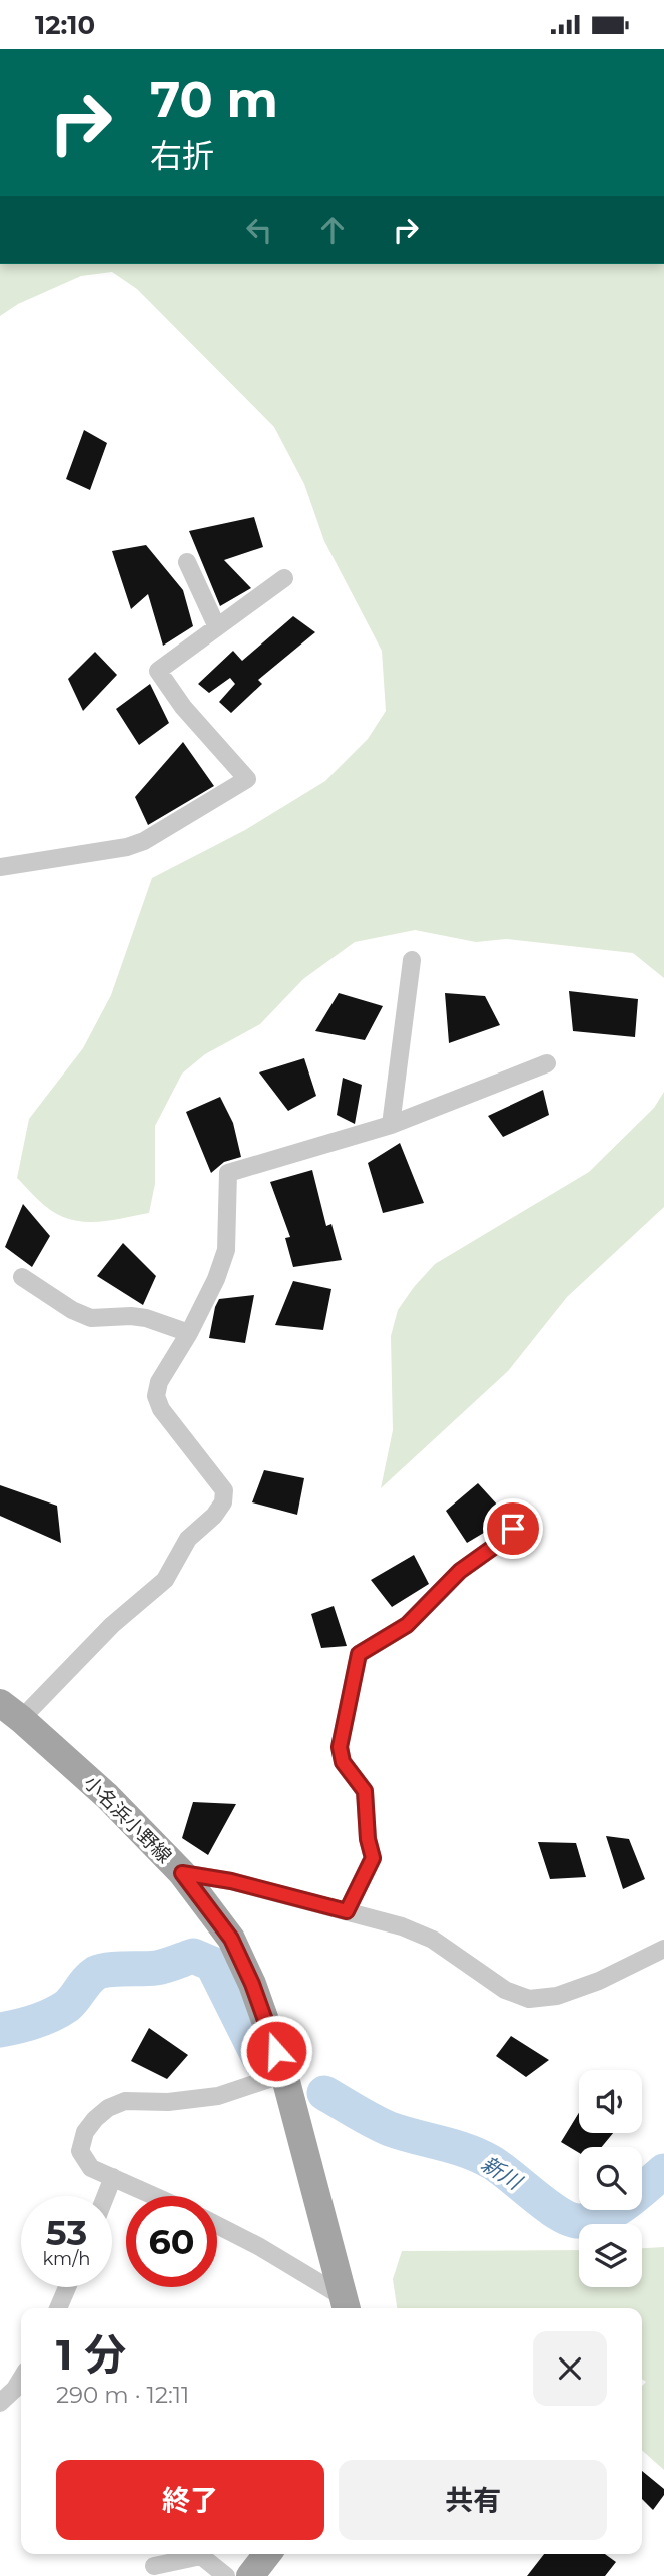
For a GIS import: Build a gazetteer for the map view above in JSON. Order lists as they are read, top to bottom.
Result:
{
  "streets": {
    "main road": ["小名浜小野線"]
  },
  "water": ["新川"],
  "page": {
    "status": "12:10",
    "turn": ["70 m", "右折"],
    "speed": "53 km/h",
    "limit": "60",
    "heading": ["1 分", "290 m · 12:11"],
    "buttons": ["終了", "共有"]
  }
}
